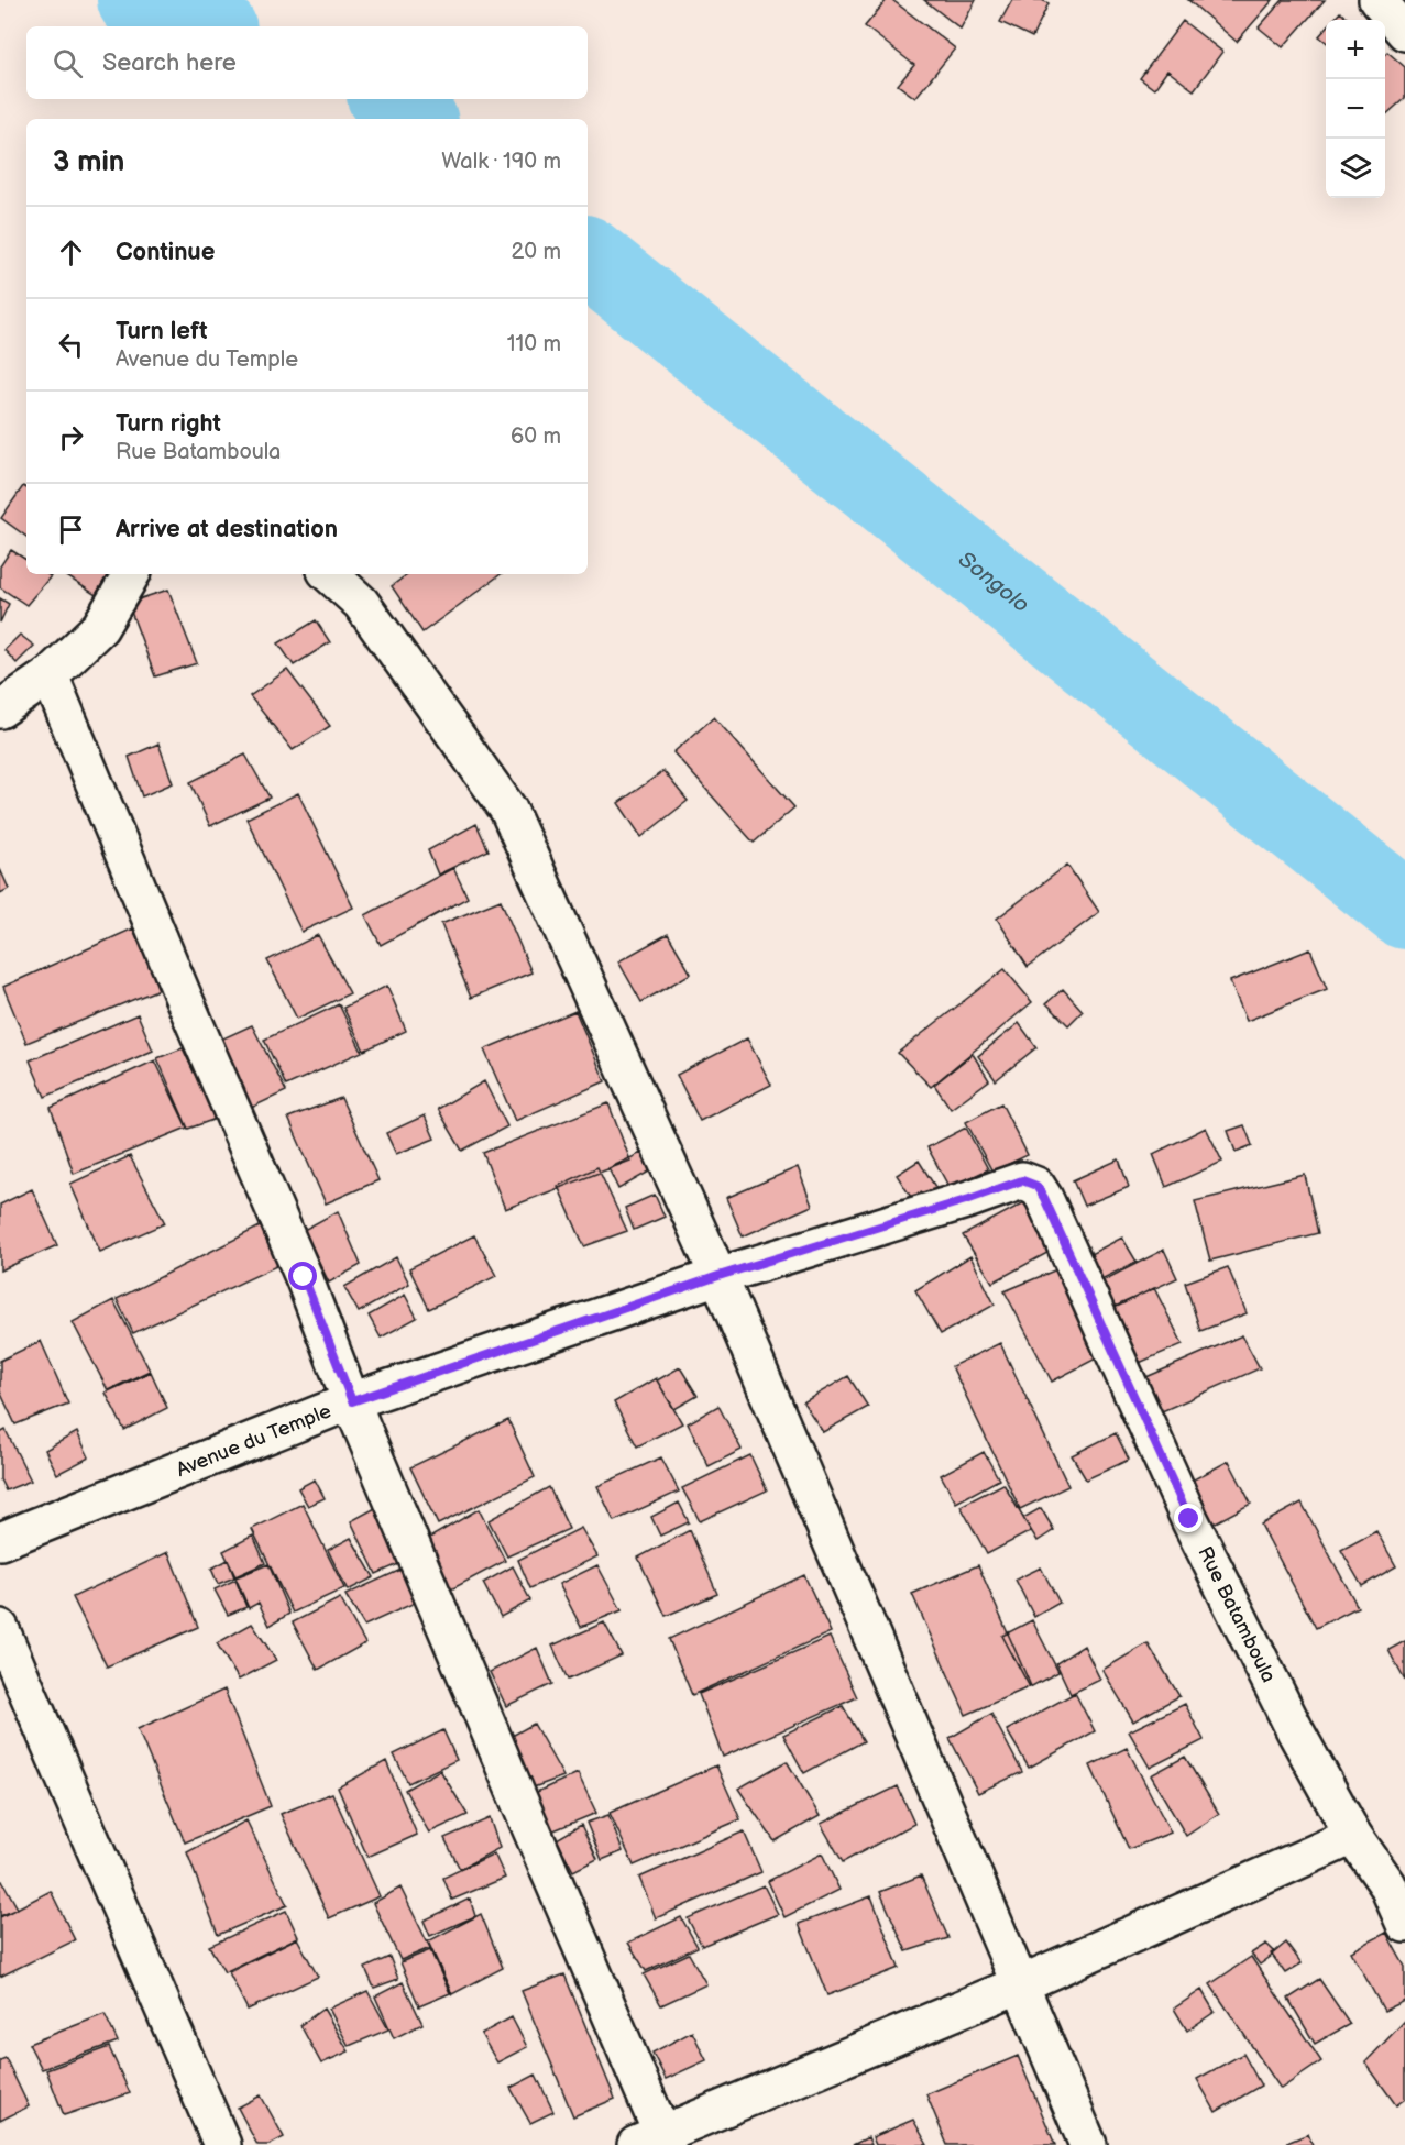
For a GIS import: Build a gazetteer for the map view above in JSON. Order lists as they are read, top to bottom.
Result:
{
  "streets": {
    "street": ["Avenue du Temple", "Rue Batamboula"]
  },
  "crossings": [
    ["Avenue du Temple", "Rue Batamboula"]
  ],
  "water": ["Songolo"],
  "page": {
    "map_buttons": ["+", "−"],
    "search": "Search here",
    "heading": ["3 min", "Walk · 190 m"],
    "list": [
      ["Continue", "20 m"],
      ["Turn left", "Avenue du Temple", "110 m"],
      ["Turn right", "Rue Batamboula", "60 m"],
      "Arrive at destination"
    ]
  }
}
